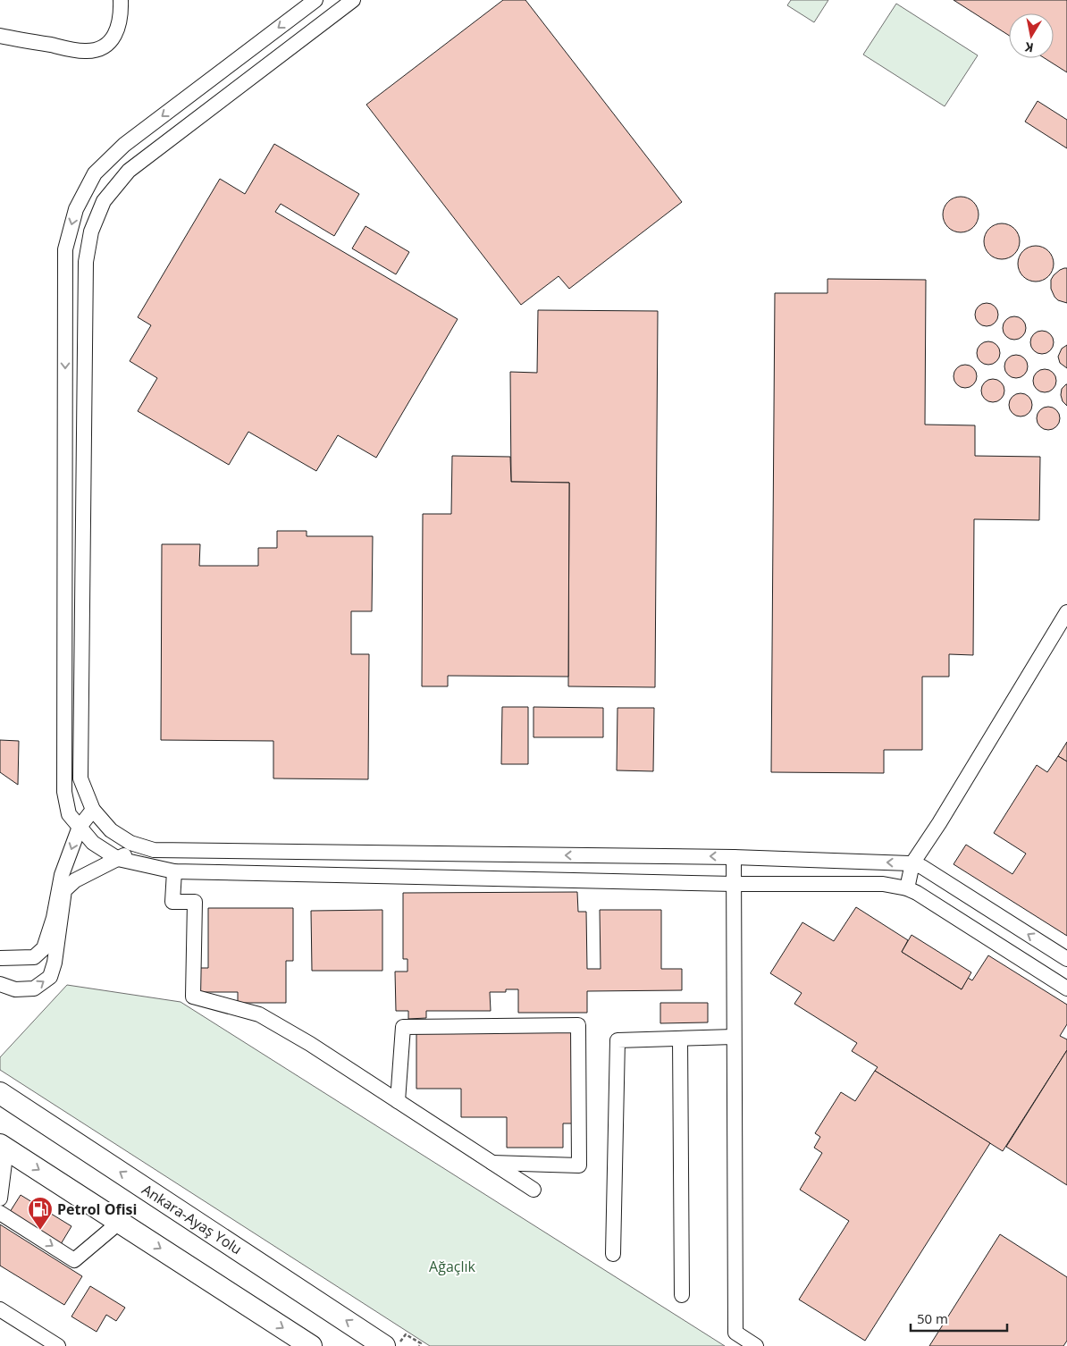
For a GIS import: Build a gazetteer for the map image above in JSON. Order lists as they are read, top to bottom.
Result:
{
  "streets": {
    "highway": ["Ankara-Ayaş Yolu"]
  },
  "parks": ["Ağaçlık"],
  "places": {
    "fuel station": ["Petrol Ofisi"]
  },
  "scale_bar": "50 m",
  "north": "bottom"
}
